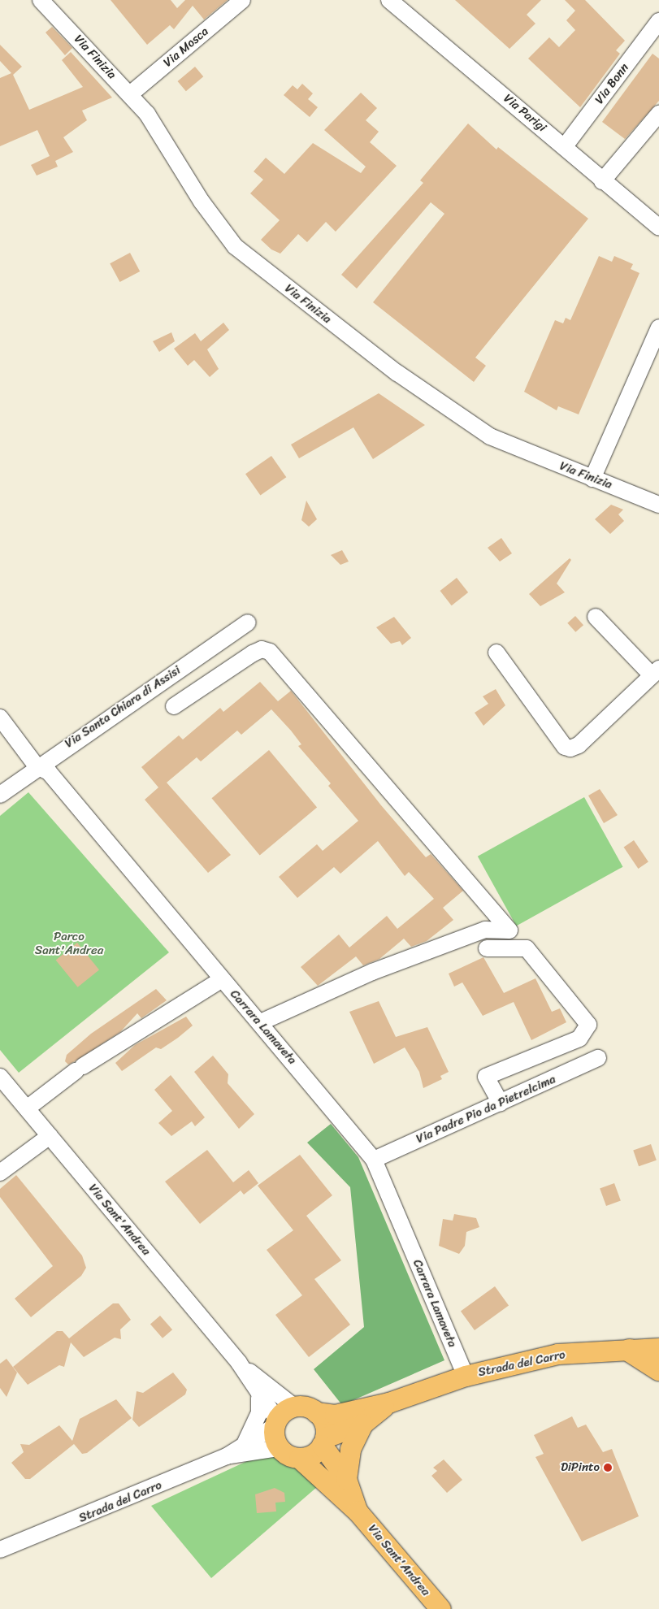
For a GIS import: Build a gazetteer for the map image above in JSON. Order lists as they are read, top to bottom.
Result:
{
  "streets": {
    "main road": ["Via Sant'Andrea", "Strada del Carro"],
    "street": [
      "Via Mosca",
      "Via Finizia",
      "Via Bonn",
      "Via Parigi",
      "Via Santa Chiara di Assisi",
      "Carrara Lamaveta",
      "Via Padre Pio da Pietrelcima"
    ]
  },
  "crossings": [
    ["Via Mosca", "Via Finizia"],
    ["Via Bonn", "Via Parigi"],
    ["Via Santa Chiara di Assisi", "Carrara Lamaveta"],
    ["Carrara Lamaveta", "Via Padre Pio da Pietrelcima"],
    ["Carrara Lamaveta", "Strada del Carro"],
    ["Via Sant'Andrea", "Strada del Carro"]
  ],
  "parks": ["Parco Sant'Andrea"],
  "places": ["DiPinto"]
}
